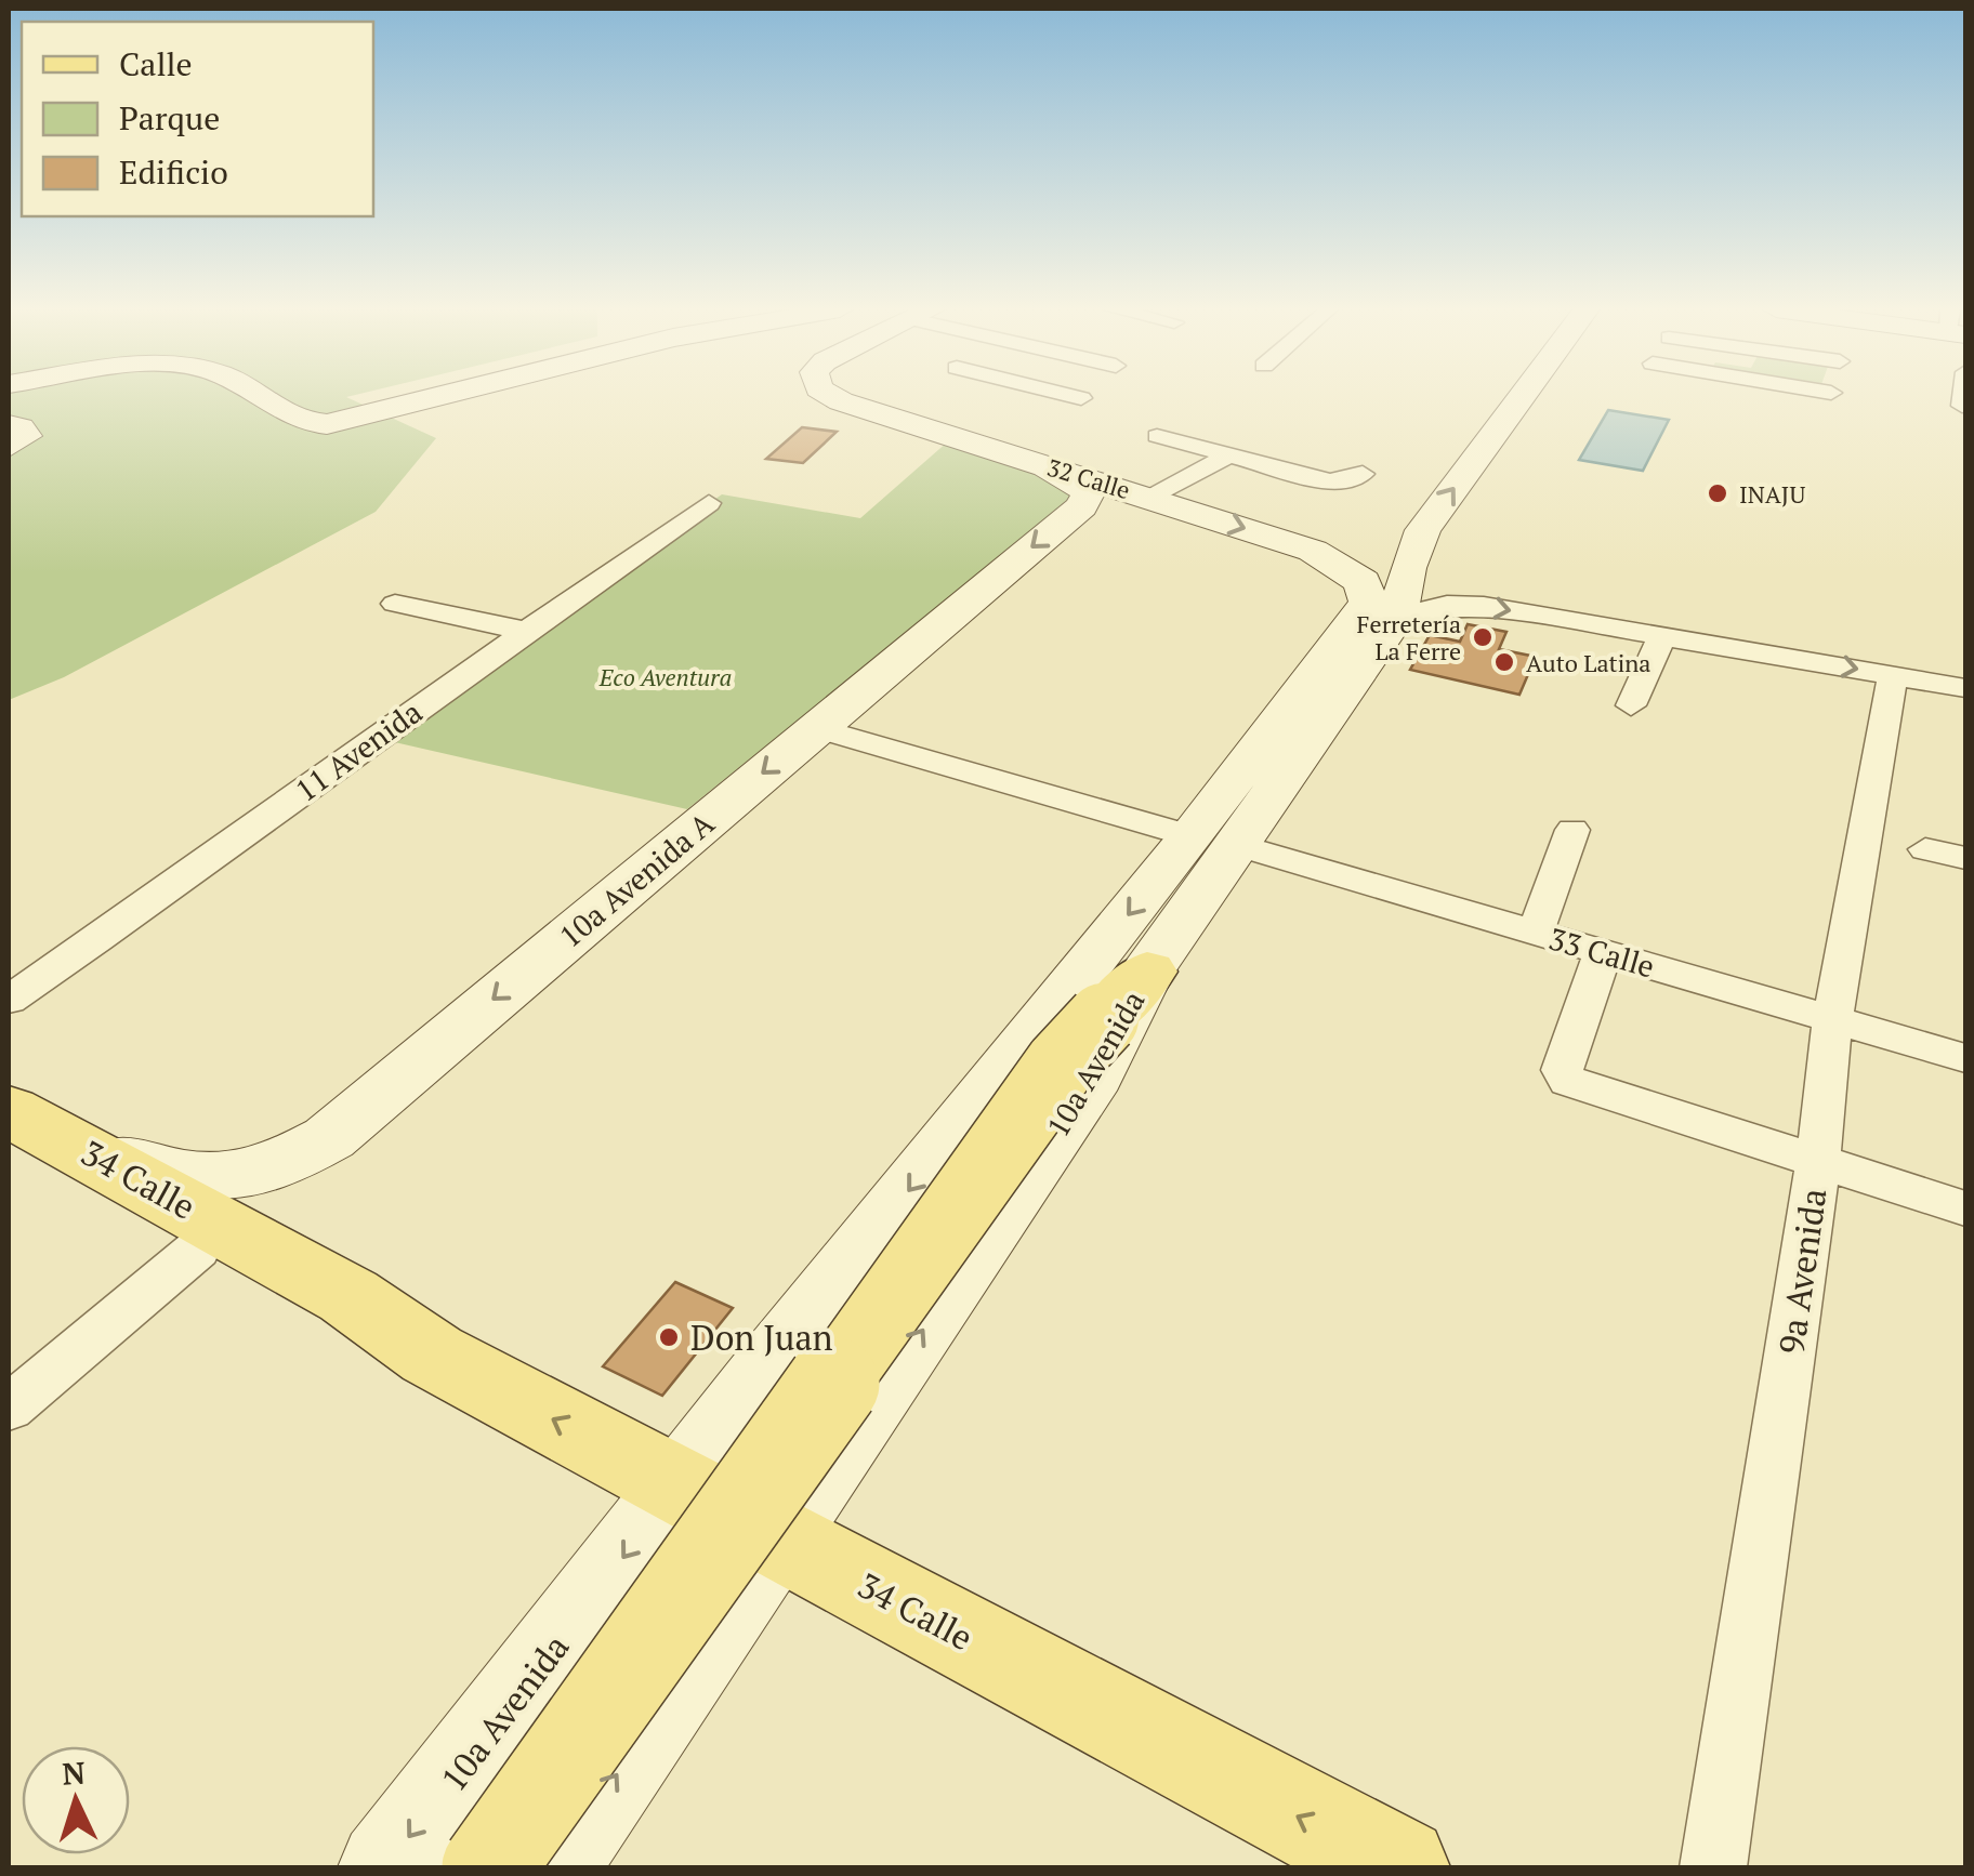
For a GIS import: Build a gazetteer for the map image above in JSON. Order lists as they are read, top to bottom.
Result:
{
  "streets": {
    "main road": [
      "32 Calle",
      "10a Avenida A",
      "10a Avenida",
      "34 Calle"
    ],
    "street": ["11 Avenida", "33 Calle", "9a Avenida"]
  },
  "crossings": [
    ["32 Calle", "10a Avenida A"],
    ["32 Calle", "10a Avenida"],
    ["32 Calle", "9a Avenida"],
    ["10a Avenida A", "33 Calle"],
    ["10a Avenida A", "34 Calle"],
    ["33 Calle", "10a Avenida"],
    ["33 Calle", "9a Avenida"],
    ["10a Avenida", "34 Calle"]
  ],
  "one_way": ["32 Calle", "10a Avenida A", "34 Calle"],
  "parks": ["Eco Aventura"],
  "places": [
    "INAJU",
    "Ferretería La Ferre",
    "Auto Latina",
    "Don Juan"
  ],
  "legend": ["Calle", "Parque", "Edificio"],
  "north": "top"
}
